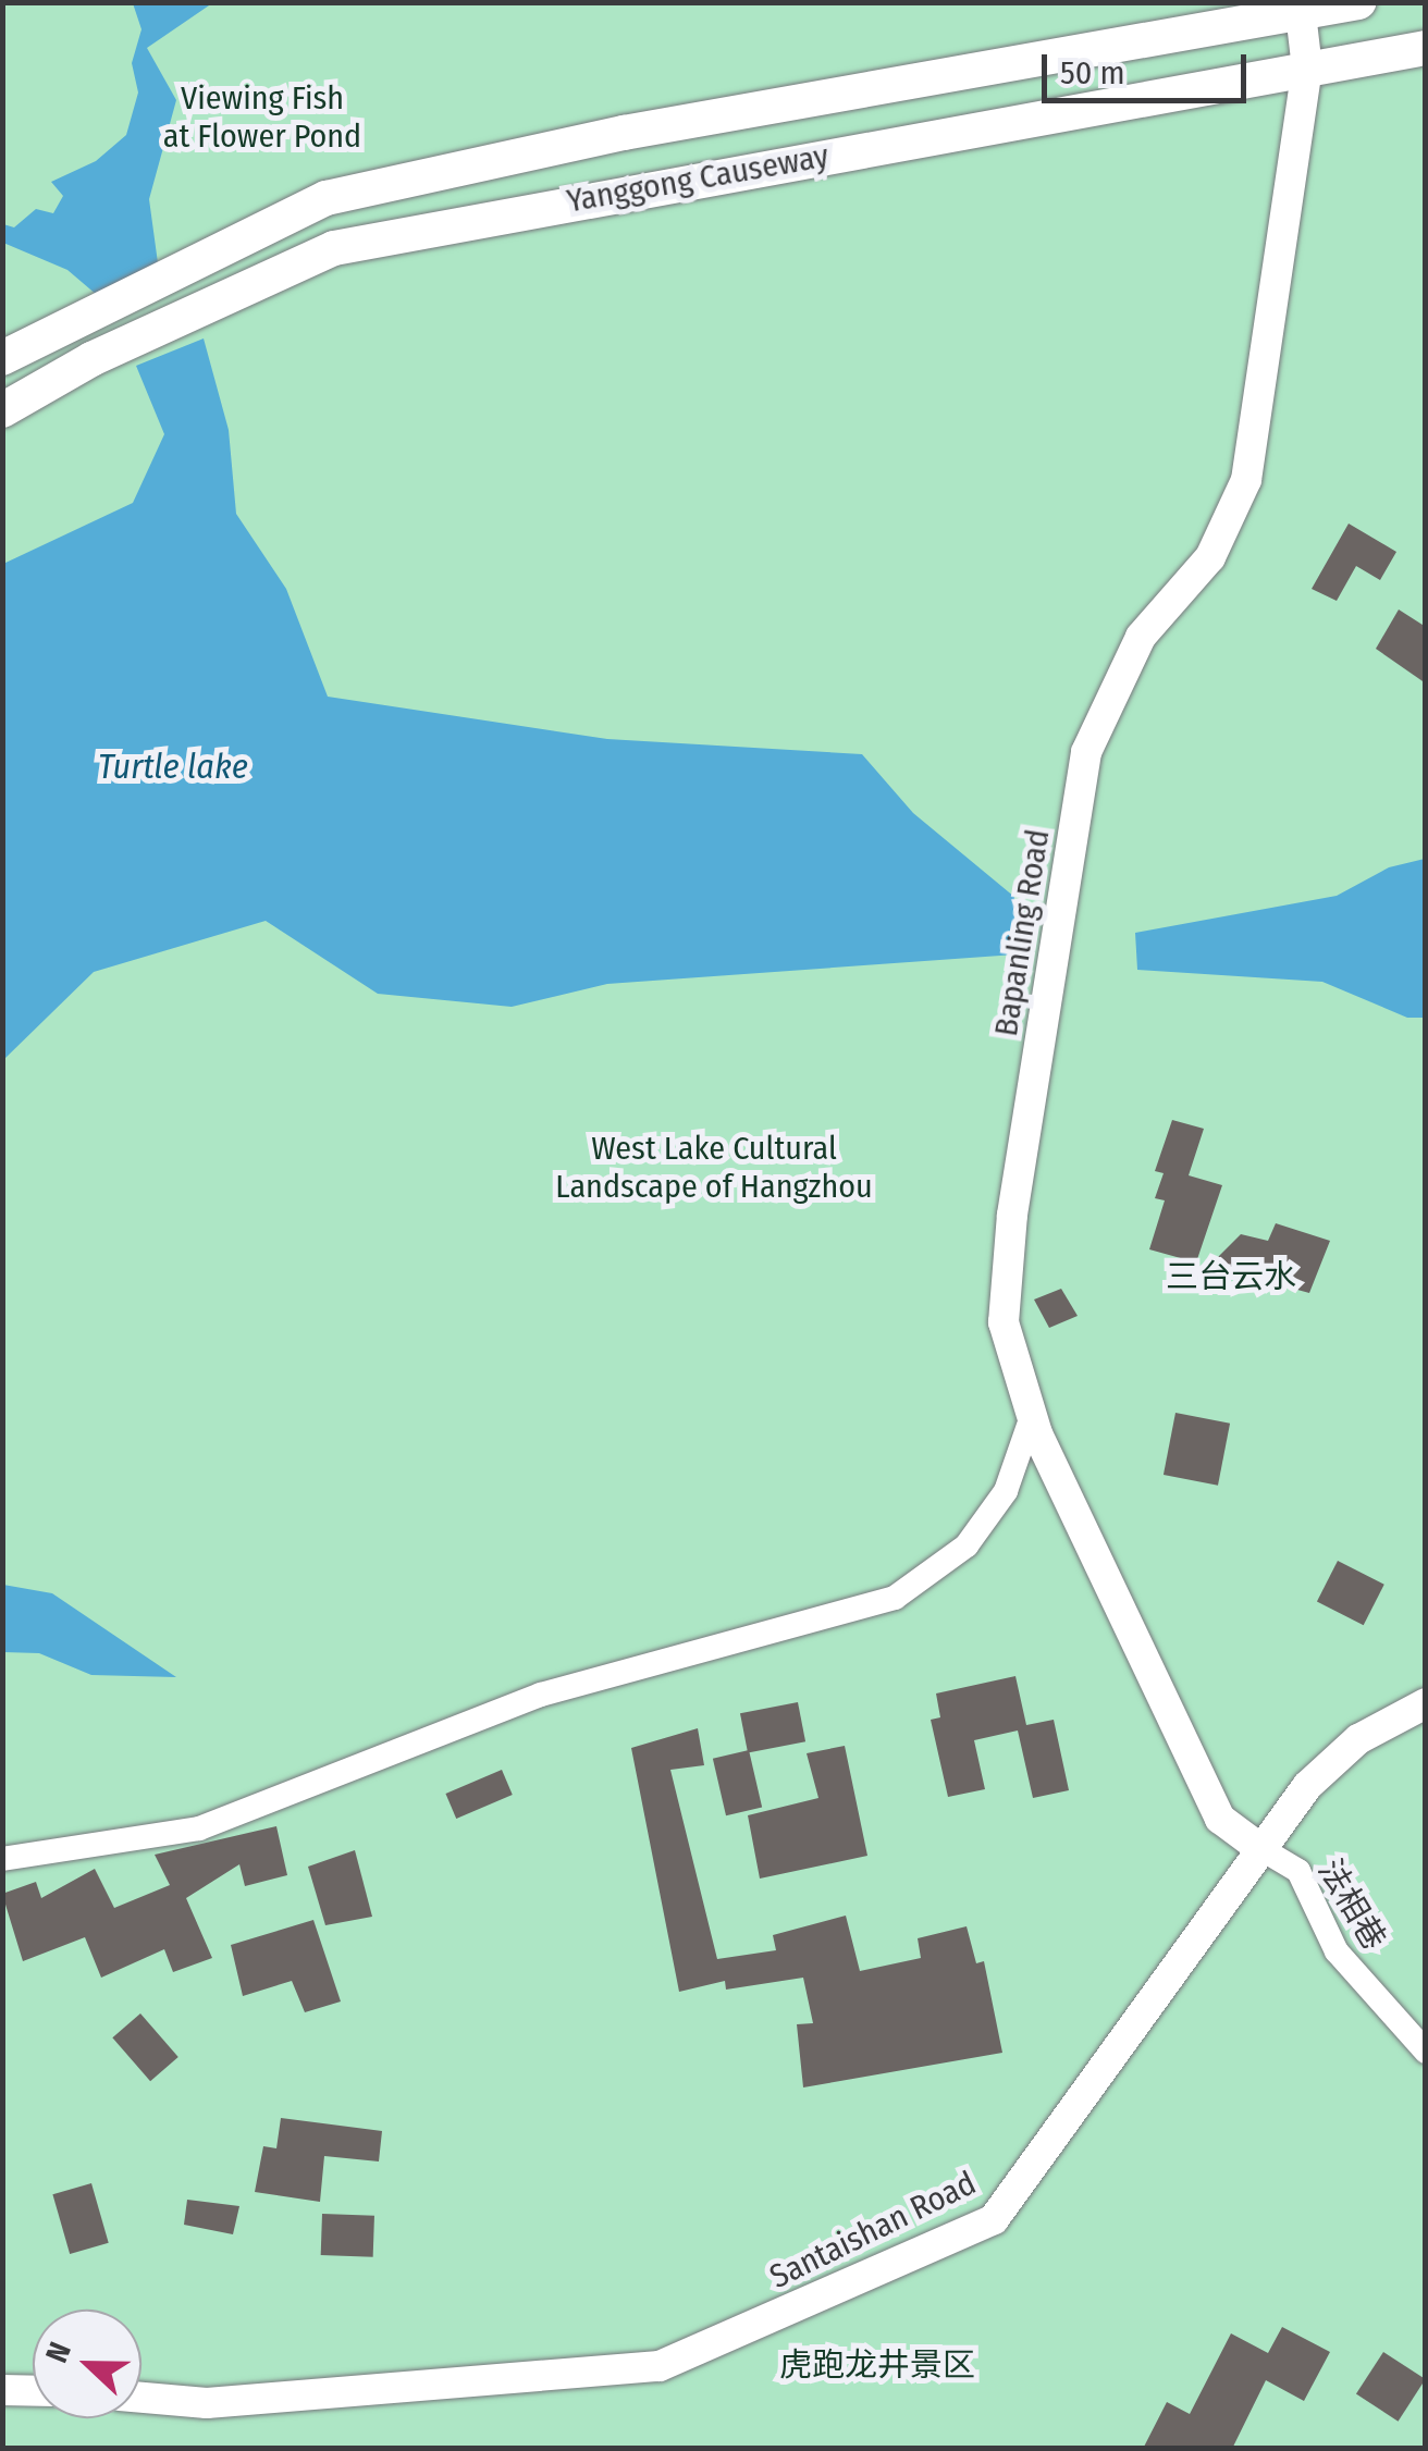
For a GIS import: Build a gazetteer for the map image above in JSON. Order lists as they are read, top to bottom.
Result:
{
  "streets": {
    "main road": ["Yanggong Causeway"],
    "street": ["Bapanling Road", "法相巷", "Santaishan Road"]
  },
  "crossings": [
    ["Yanggong Causeway", "Bapanling Road"],
    ["Bapanling Road", "法相巷"],
    ["Bapanling Road", "Santaishan Road"],
    ["法相巷", "Santaishan Road"]
  ],
  "water": ["Turtle lake"],
  "parks": [
    "Viewing Fish at Flower Pond",
    "West Lake Cultural Landscape of Hangzhou",
    "三台云水",
    "虎跑龙井景区"
  ],
  "scale_bar": "50 m",
  "north": "left"
}
